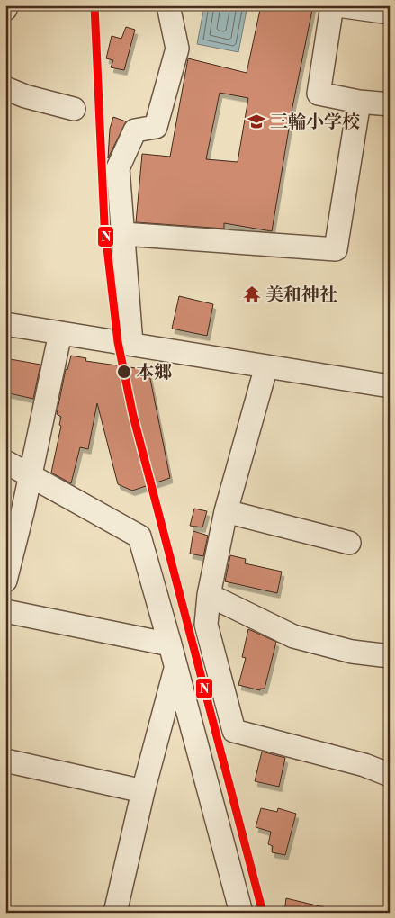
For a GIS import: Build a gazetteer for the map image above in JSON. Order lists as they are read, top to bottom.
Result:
{
  "places": {
    "school or university": ["三輪小学校"],
    "temple": ["美和神社"],
    "other": ["本郷"]
  },
  "lines": ["transit line N"]
}
